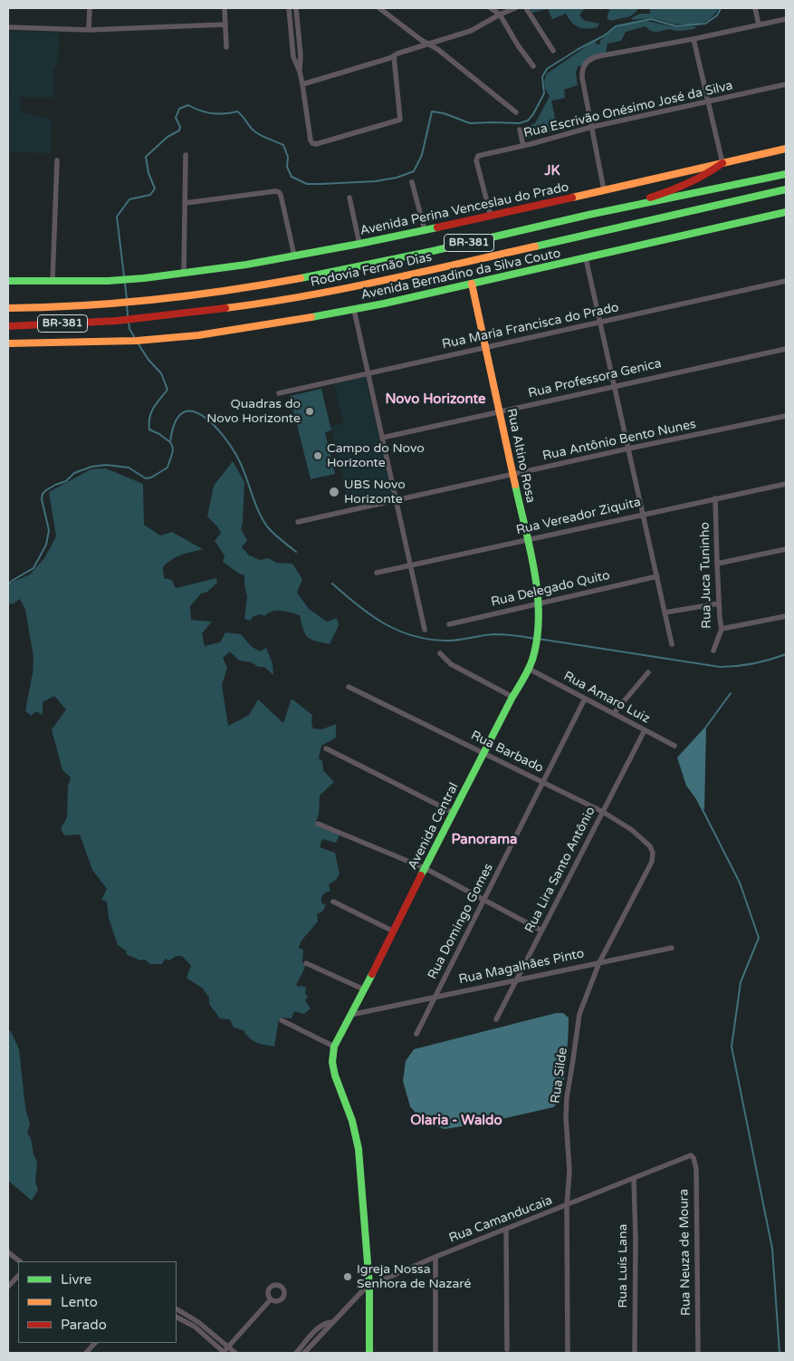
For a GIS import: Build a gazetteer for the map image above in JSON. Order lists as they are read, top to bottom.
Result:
{
  "streets": {
    "main road": [
      "Avenida Perina Venceslau do Prado",
      "BR-381",
      "Rodovia Fernão Dias",
      "Avenida Bernadino da Silva Couto",
      "Rua Altino Rosa",
      "Avenida Central"
    ],
    "street": [
      "Rua Escrivão Onésimo José da Silva",
      "Rua Maria Francisca do Prado",
      "Rua Professora Genica",
      "Rua Antônio Bento Nunes",
      "Rua Vereador Ziquita",
      "Rua Juca Tuninho",
      "Rua Delegado Quito",
      "Rua Amaro Luiz",
      "Rua Barbado",
      "Rua Lira Santo Antônio",
      "Rua Domingo Gomes",
      "Rua Magalhães Pinto",
      "Rua Silde",
      "Rua Camanducaia",
      "Rua Neuza de Moura",
      "Rua Luís Lana"
    ]
  },
  "crossings": [
    ["Rua Escrivão Onésimo José da Silva", "Avenida Perina Venceslau do Prado"],
    ["Avenida Bernadino da Silva Couto", "Rua Altino Rosa"],
    ["Rua Maria Francisca do Prado", "Rua Altino Rosa"],
    ["Rua Professora Genica", "Rua Altino Rosa"],
    ["Rua Antônio Bento Nunes", "Rua Altino Rosa"],
    ["Rua Altino Rosa", "Rua Vereador Ziquita"],
    ["Rua Altino Rosa", "Rua Delegado Quito"],
    ["Rua Altino Rosa", "Avenida Central"],
    ["Rua Vereador Ziquita", "Rua Juca Tuninho"],
    ["Rua Amaro Luiz", "Avenida Central"],
    ["Rua Amaro Luiz", "Rua Lira Santo Antônio"],
    ["Rua Amaro Luiz", "Rua Domingo Gomes"],
    ["Rua Barbado", "Avenida Central"],
    ["Rua Barbado", "Rua Lira Santo Antônio"],
    ["Rua Barbado", "Rua Domingo Gomes"],
    ["Rua Barbado", "Rua Silde"],
    ["Avenida Central", "Rua Magalhães Pinto"],
    ["Rua Lira Santo Antônio", "Rua Magalhães Pinto"],
    ["Rua Domingo Gomes", "Rua Magalhães Pinto"],
    ["Rua Magalhães Pinto", "Rua Silde"],
    ["Rua Silde", "Rua Camanducaia"],
    ["Rua Camanducaia", "Rua Neuza de Moura"],
    ["Rua Camanducaia", "Rua Luís Lana"]
  ],
  "districts": [
    "JK",
    "Novo Horizonte",
    "Panorama",
    "Olaria - Waldo"
  ],
  "places": [
    "Quadras do Novo Horizonte",
    "Campo do Novo Horizonte",
    "UBS Novo Horizonte",
    "Igreja Nossa Senhora de Nazaré"
  ],
  "legend": ["Livre", "Lento", "Parado"]
}
